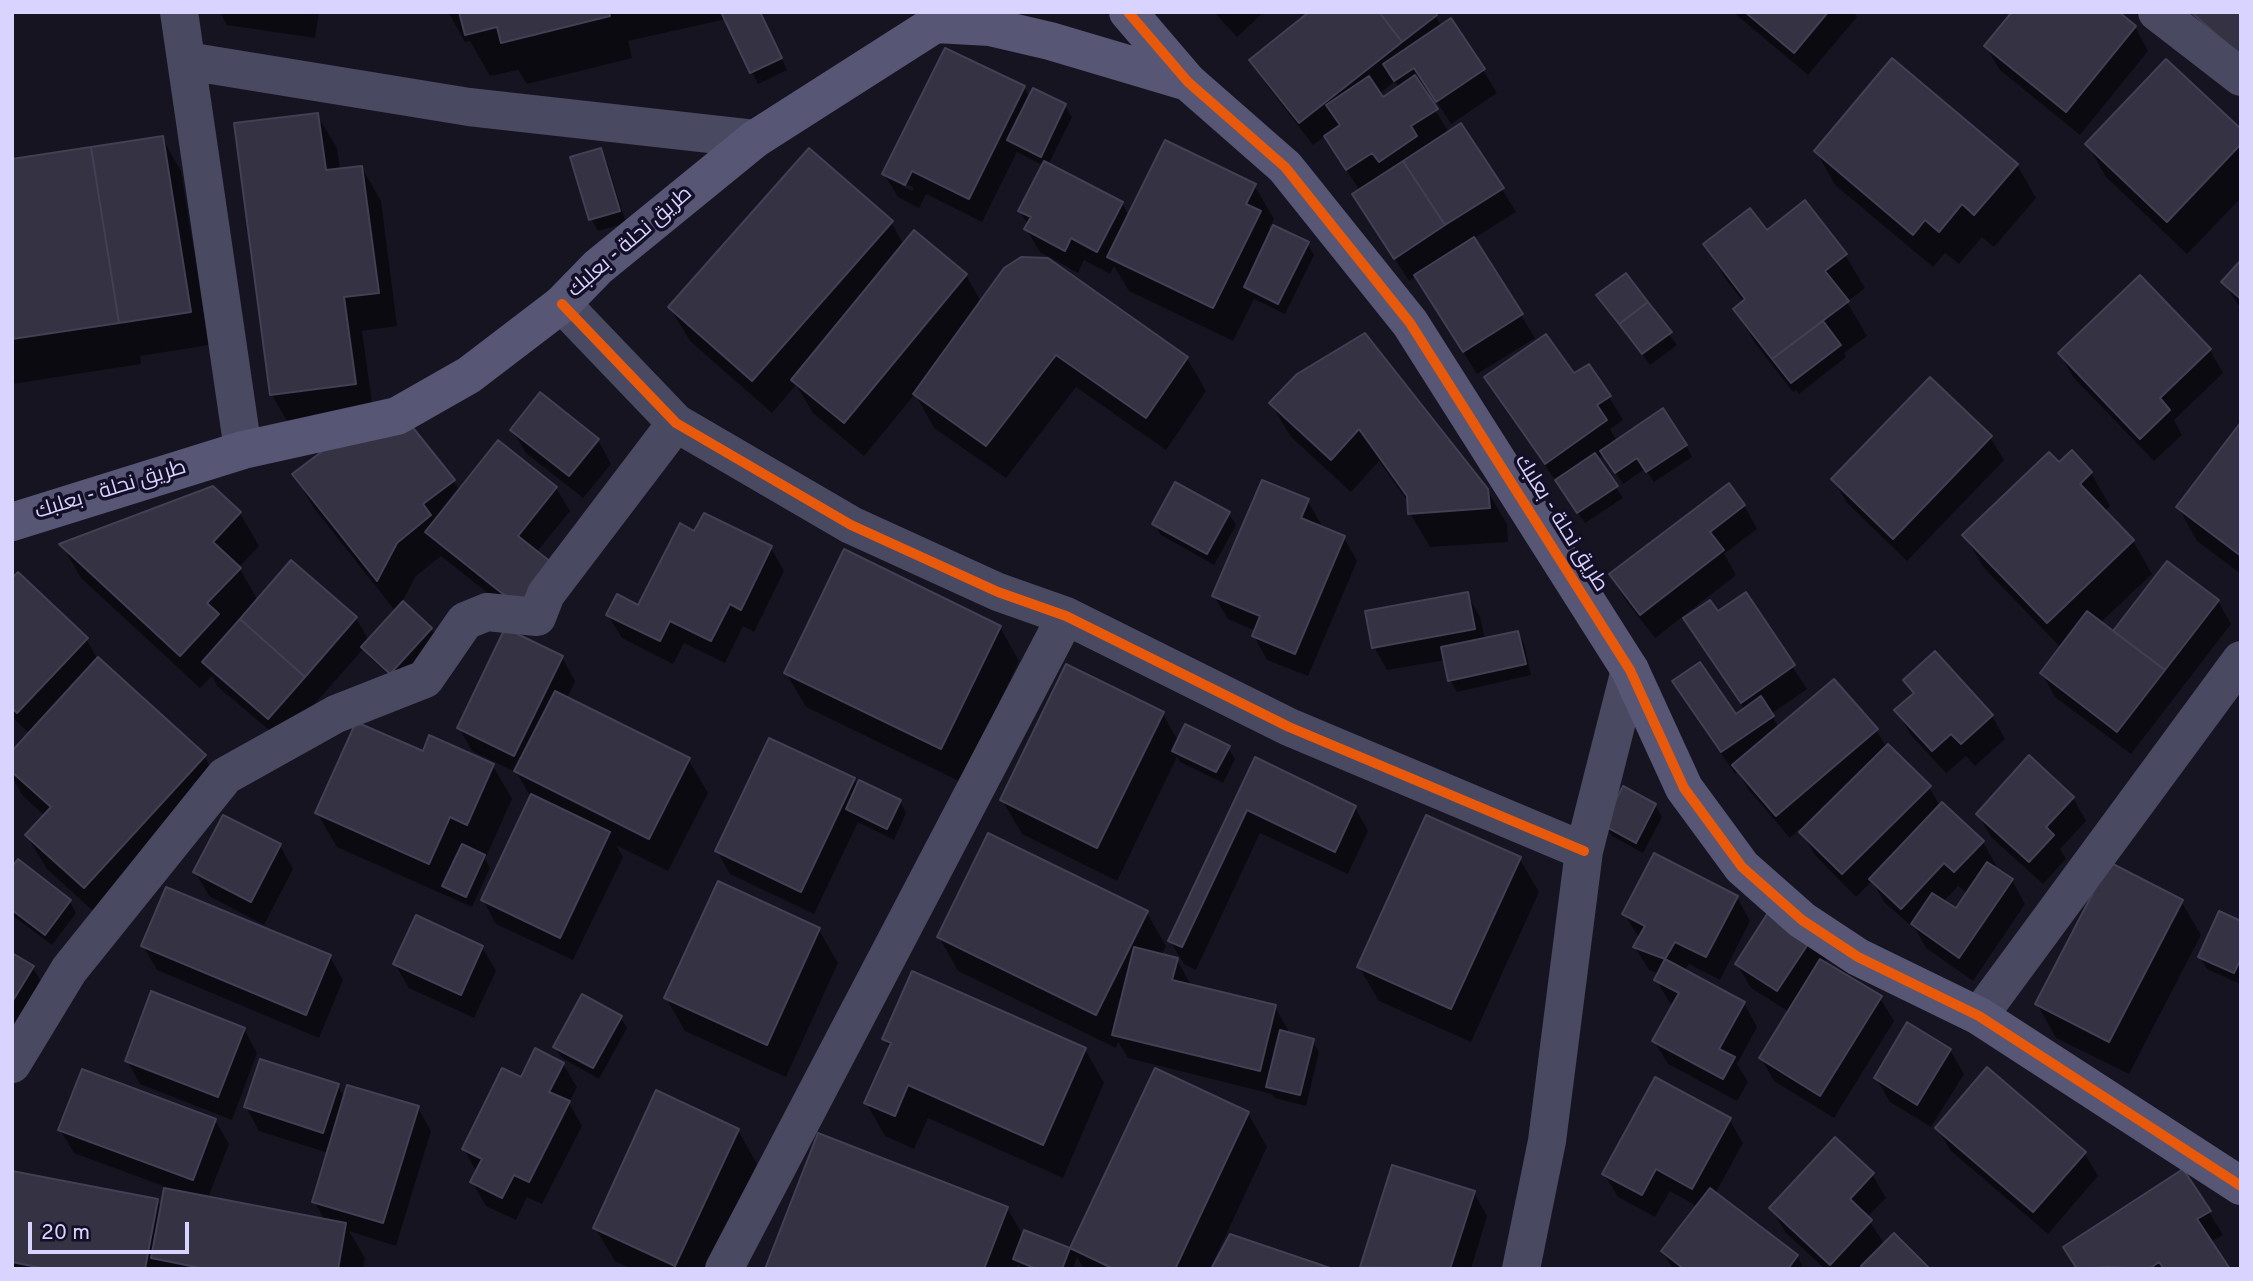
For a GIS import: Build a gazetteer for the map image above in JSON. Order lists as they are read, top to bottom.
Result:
{
  "streets": {
    "street": ["طريق نحلة - بعلبك"]
  },
  "scale_bar": "20 m"
}
